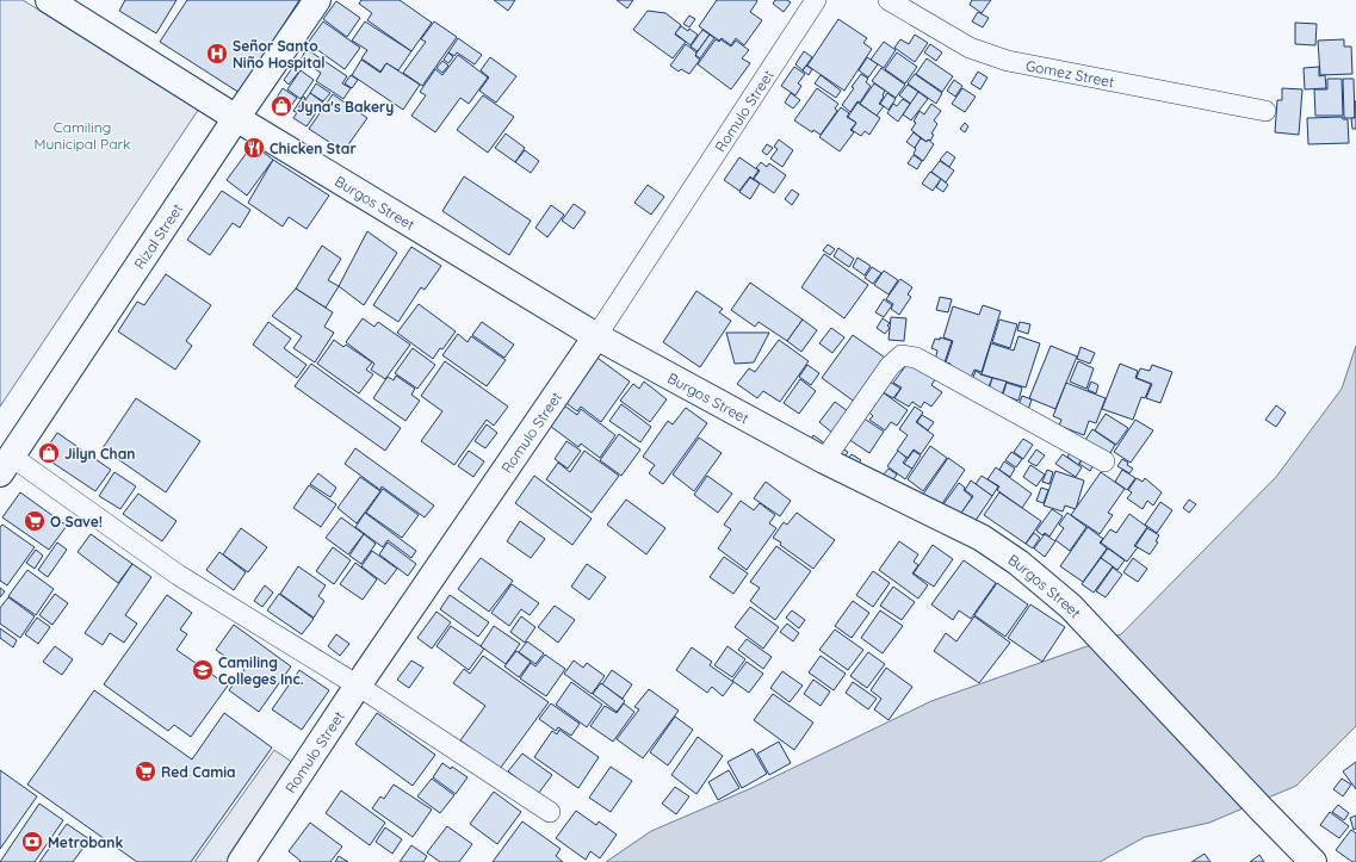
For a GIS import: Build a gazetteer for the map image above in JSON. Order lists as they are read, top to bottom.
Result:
{
  "streets": {
    "street": [
      "Gomez Street",
      "Romulo Street",
      "Burgos Street",
      "Rizal Street"
    ]
  },
  "crossings": [
    ["Romulo Street", "Burgos Street"],
    ["Burgos Street", "Rizal Street"]
  ],
  "parks": ["Camiling Municipal Park"],
  "places": {
    "hospital": ["Señor Santo Niño Hospital"],
    "shop": ["Jyna's Bakery", "Jilyn Chan"],
    "restaurant": ["Chicken Star"],
    "supermarket": ["O Save!", "Red Camia"],
    "school or university": ["Camiling Colleges Inc."],
    "bank": ["Metrobank"]
  }
}
